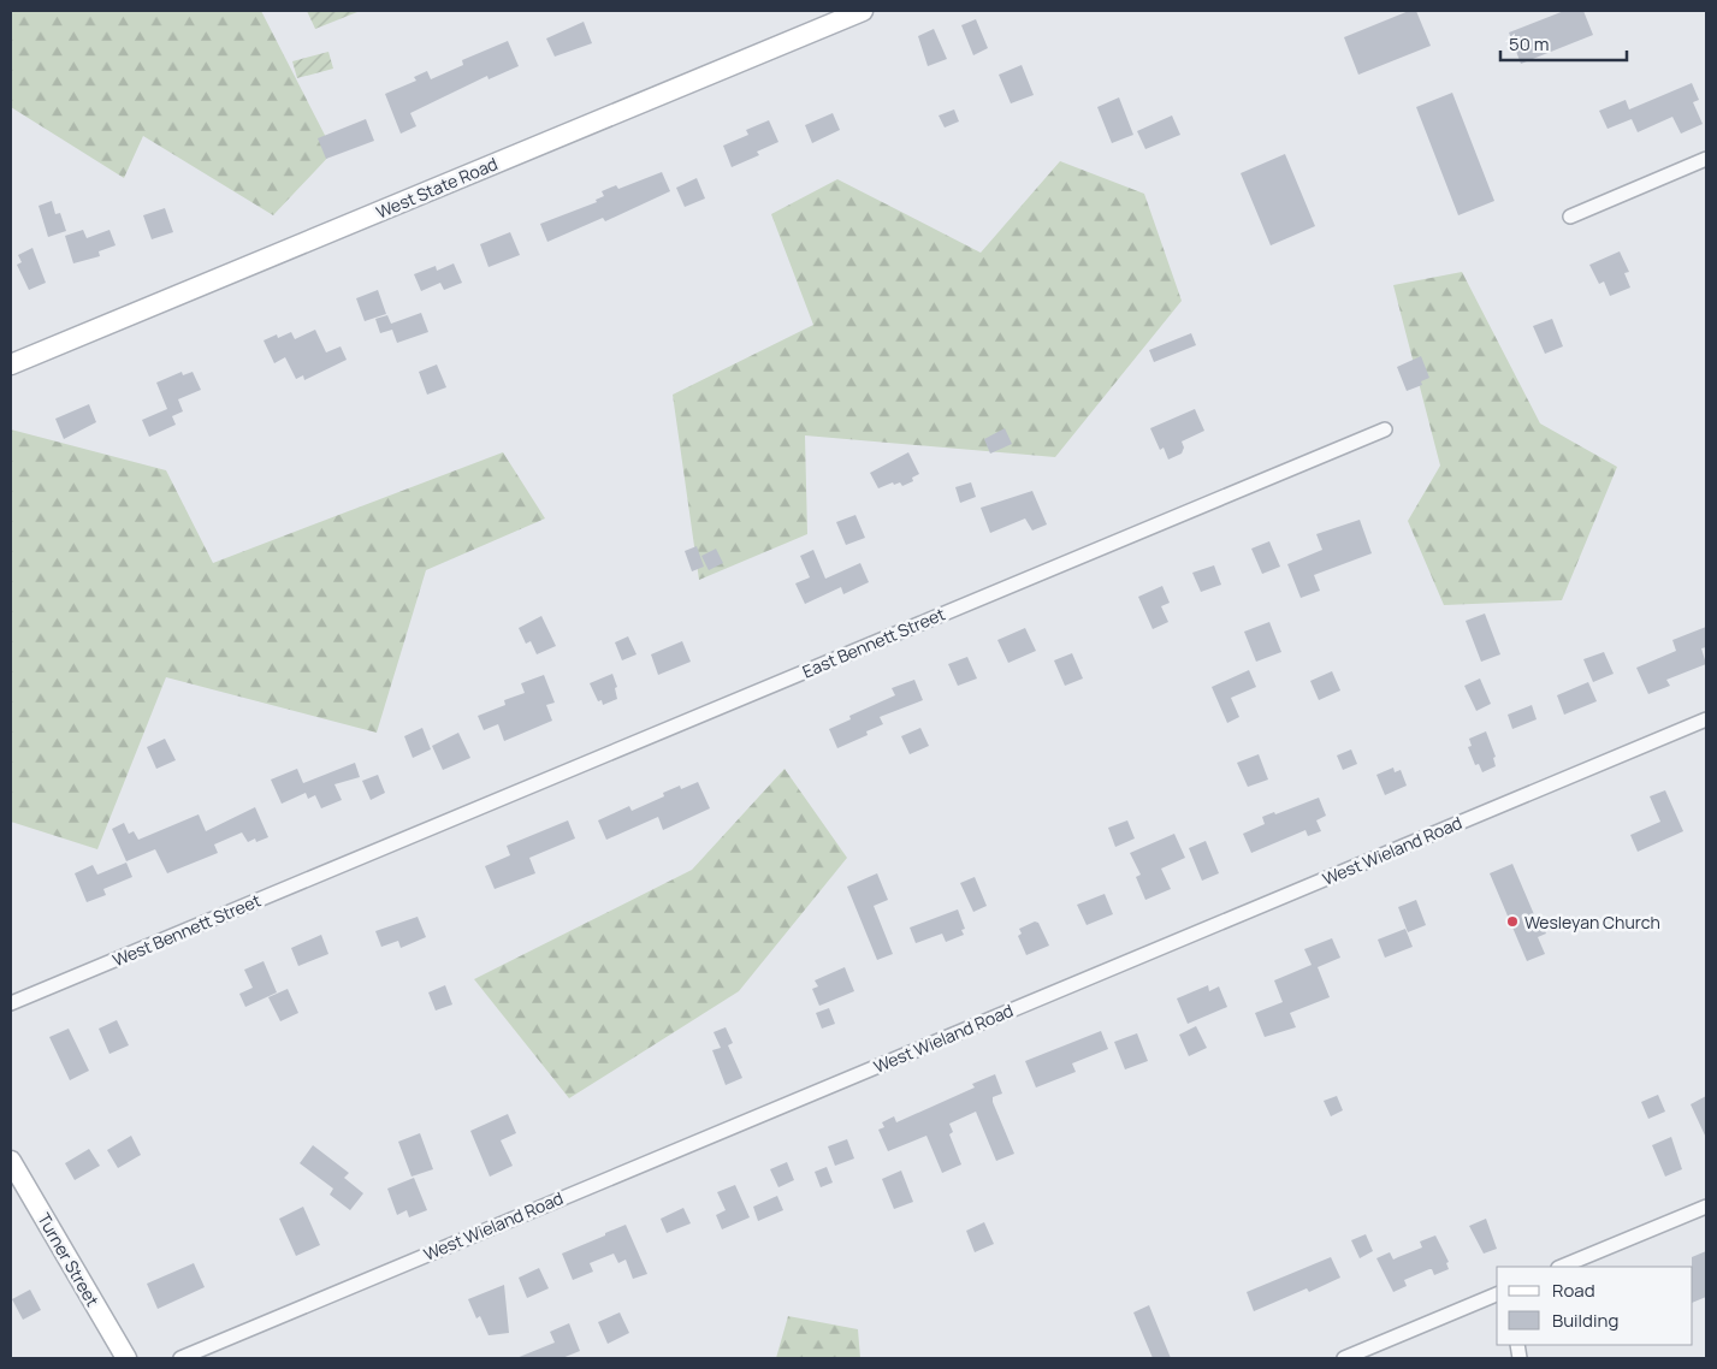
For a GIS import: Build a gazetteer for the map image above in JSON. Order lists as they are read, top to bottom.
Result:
{
  "streets": {
    "street": [
      "West State Road",
      "East Bennett Street",
      "West Wieland Road",
      "West Bennett Street",
      "Turner Street"
    ]
  },
  "crossings": [
    ["East Bennett Street", "West Bennett Street"]
  ],
  "places": ["Wesleyan Church"],
  "legend": ["Road", "Building"],
  "scale_bar": "50 m"
}
